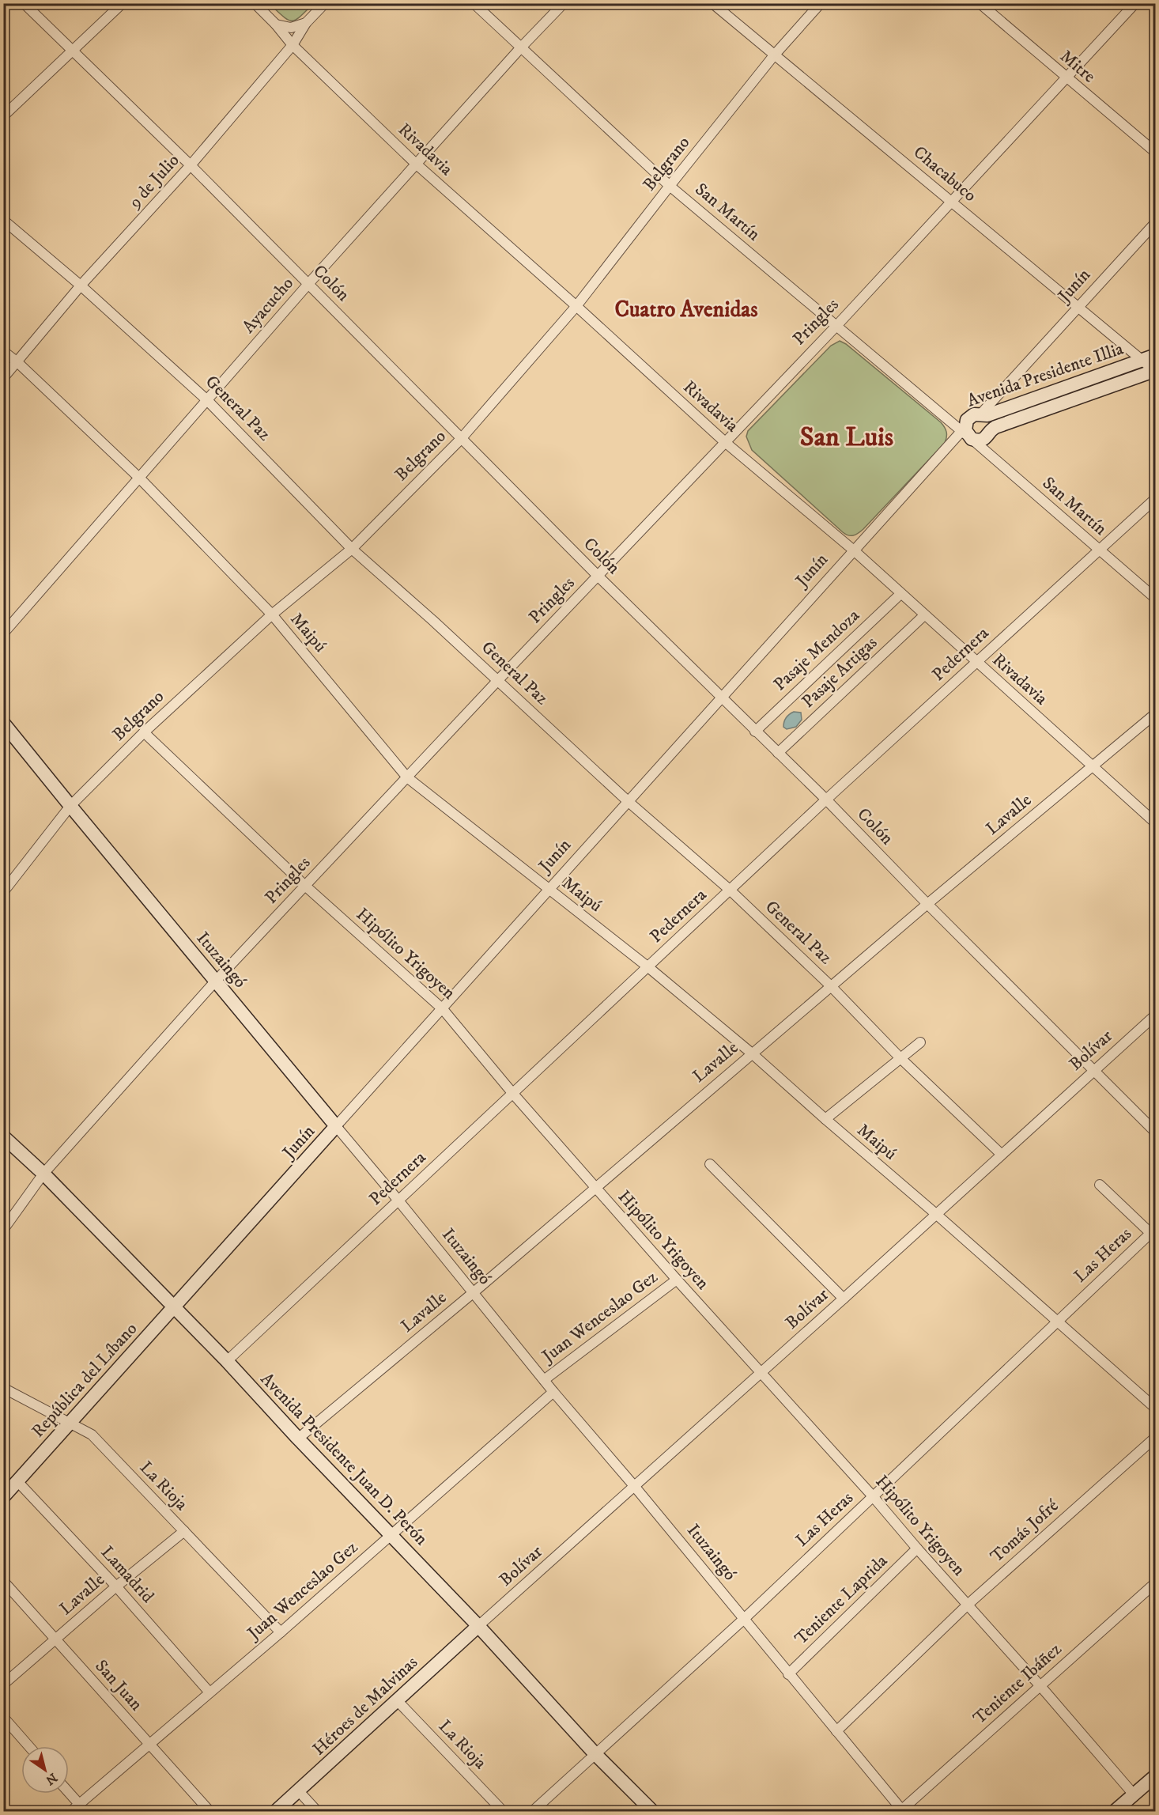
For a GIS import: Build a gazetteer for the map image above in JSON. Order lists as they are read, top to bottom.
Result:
{
  "streets": {
    "street": [
      "Mitre",
      "Rivadavia",
      "Belgrano",
      "Chacabuco",
      "9 de Julio",
      "San Martín",
      "Colón",
      "Junín",
      "Ayacucho",
      "Pringles",
      "Avenida Presidente Illia",
      "General Paz",
      "Maipú",
      "Pasaje Mendoza",
      "Pedernera",
      "Pasaje Artigas",
      "Lavalle",
      "Hipólito Yrigoyen",
      "Ituzaingó",
      "Bolívar",
      "Las Heras",
      "Juan Wenceslao Gez",
      "República del Líbano",
      "Avenida Presidente Juan D. Perón",
      "La Rioja",
      "Tomás Jofré",
      "Lamadrid",
      "Teniente Laprida",
      "Teniente Ibáñez",
      "San Juan",
      "Héroes de Malvinas"
    ]
  },
  "crossings": [
    ["Mitre", "Pringles"],
    ["Rivadavia", "Belgrano"],
    ["Rivadavia", "9 de Julio"],
    ["Rivadavia", "Junín"],
    ["Rivadavia", "Ayacucho"],
    ["Rivadavia", "Pringles"],
    ["Rivadavia", "Pasaje Mendoza"],
    ["Rivadavia", "Pedernera"],
    ["Rivadavia", "Pasaje Artigas"],
    ["Rivadavia", "Lavalle"],
    ["Belgrano", "Chacabuco"],
    ["Belgrano", "San Martín"],
    ["Belgrano", "Colón"],
    ["Belgrano", "General Paz"],
    ["Belgrano", "Maipú"],
    ["Belgrano", "Hipólito Yrigoyen"],
    ["Belgrano", "Ituzaingó"],
    ["Chacabuco", "Junín"],
    ["Chacabuco", "Pringles"],
    ["Chacabuco", "Avenida Presidente Illia"],
    ["9 de Julio", "Colón"],
    ["9 de Julio", "General Paz"],
    ["9 de Julio", "Maipú"],
    ["San Martín", "Junín"],
    ["San Martín", "Ayacucho"],
    ["San Martín", "Pringles"],
    ["San Martín", "Avenida Presidente Illia"],
    ["San Martín", "Pedernera"],
    ["Colón", "Junín"],
    ["Colón", "Ayacucho"],
    ["Colón", "Pringles"],
    ["Colón", "Pasaje Mendoza"],
    ["Colón", "Pedernera"],
    ["Colón", "Pasaje Artigas"],
    ["Colón", "Lavalle"],
    ["Colón", "Bolívar"],
    ["Junín", "Avenida Presidente Illia"],
    ["Junín", "General Paz"],
    ["Junín", "Maipú"],
    ["Junín", "Hipólito Yrigoyen"],
    ["Junín", "Ituzaingó"],
    ["Junín", "República del Líbano"],
    ["Junín", "Avenida Presidente Juan D. Perón"],
    ["Ayacucho", "General Paz"],
    ["Ayacucho", "Maipú"],
    ["Pringles", "General Paz"],
    ["Pringles", "Maipú"],
    ["Pringles", "Hipólito Yrigoyen"],
    ["Pringles", "Ituzaingó"],
    ["Pringles", "Avenida Presidente Juan D. Perón"],
    ["General Paz", "Pedernera"],
    ["General Paz", "Lavalle"],
    ["General Paz", "Bolívar"],
    ["Maipú", "Pedernera"],
    ["Maipú", "Lavalle"],
    ["Maipú", "Bolívar"],
    ["Maipú", "Las Heras"],
    ["Pedernera", "Hipólito Yrigoyen"],
    ["Pedernera", "Ituzaingó"],
    ["Pedernera", "Avenida Presidente Juan D. Perón"],
    ["Lavalle", "Hipólito Yrigoyen"],
    ["Lavalle", "Ituzaingó"],
    ["Lavalle", "Avenida Presidente Juan D. Perón"],
    ["Lavalle", "La Rioja"],
    ["Lavalle", "Lamadrid"],
    ["Lavalle", "San Juan"],
    ["Hipólito Yrigoyen", "Bolívar"],
    ["Hipólito Yrigoyen", "Las Heras"],
    ["Hipólito Yrigoyen", "Juan Wenceslao Gez"],
    ["Hipólito Yrigoyen", "Tomás Jofré"],
    ["Hipólito Yrigoyen", "Teniente Laprida"],
    ["Hipólito Yrigoyen", "Teniente Ibáñez"],
    ["Ituzaingó", "Bolívar"],
    ["Ituzaingó", "Las Heras"],
    ["Ituzaingó", "Juan Wenceslao Gez"],
    ["Ituzaingó", "Tomás Jofré"],
    ["Ituzaingó", "Teniente Laprida"],
    ["Ituzaingó", "Teniente Ibáñez"],
    ["Bolívar", "Avenida Presidente Juan D. Perón"],
    ["Bolívar", "Héroes de Malvinas"],
    ["Las Heras", "Avenida Presidente Juan D. Perón"],
    ["Juan Wenceslao Gez", "Avenida Presidente Juan D. Perón"],
    ["Juan Wenceslao Gez", "La Rioja"],
    ["Juan Wenceslao Gez", "Lamadrid"],
    ["Juan Wenceslao Gez", "San Juan"],
    ["República del Líbano", "Avenida Presidente Juan D. Perón"],
    ["República del Líbano", "La Rioja"],
    ["República del Líbano", "Lamadrid"],
    ["Avenida Presidente Juan D. Perón", "Héroes de Malvinas"],
    ["La Rioja", "Héroes de Malvinas"]
  ],
  "districts": ["Cuatro Avenidas", "San Luis"],
  "north": "bottom right"
}
